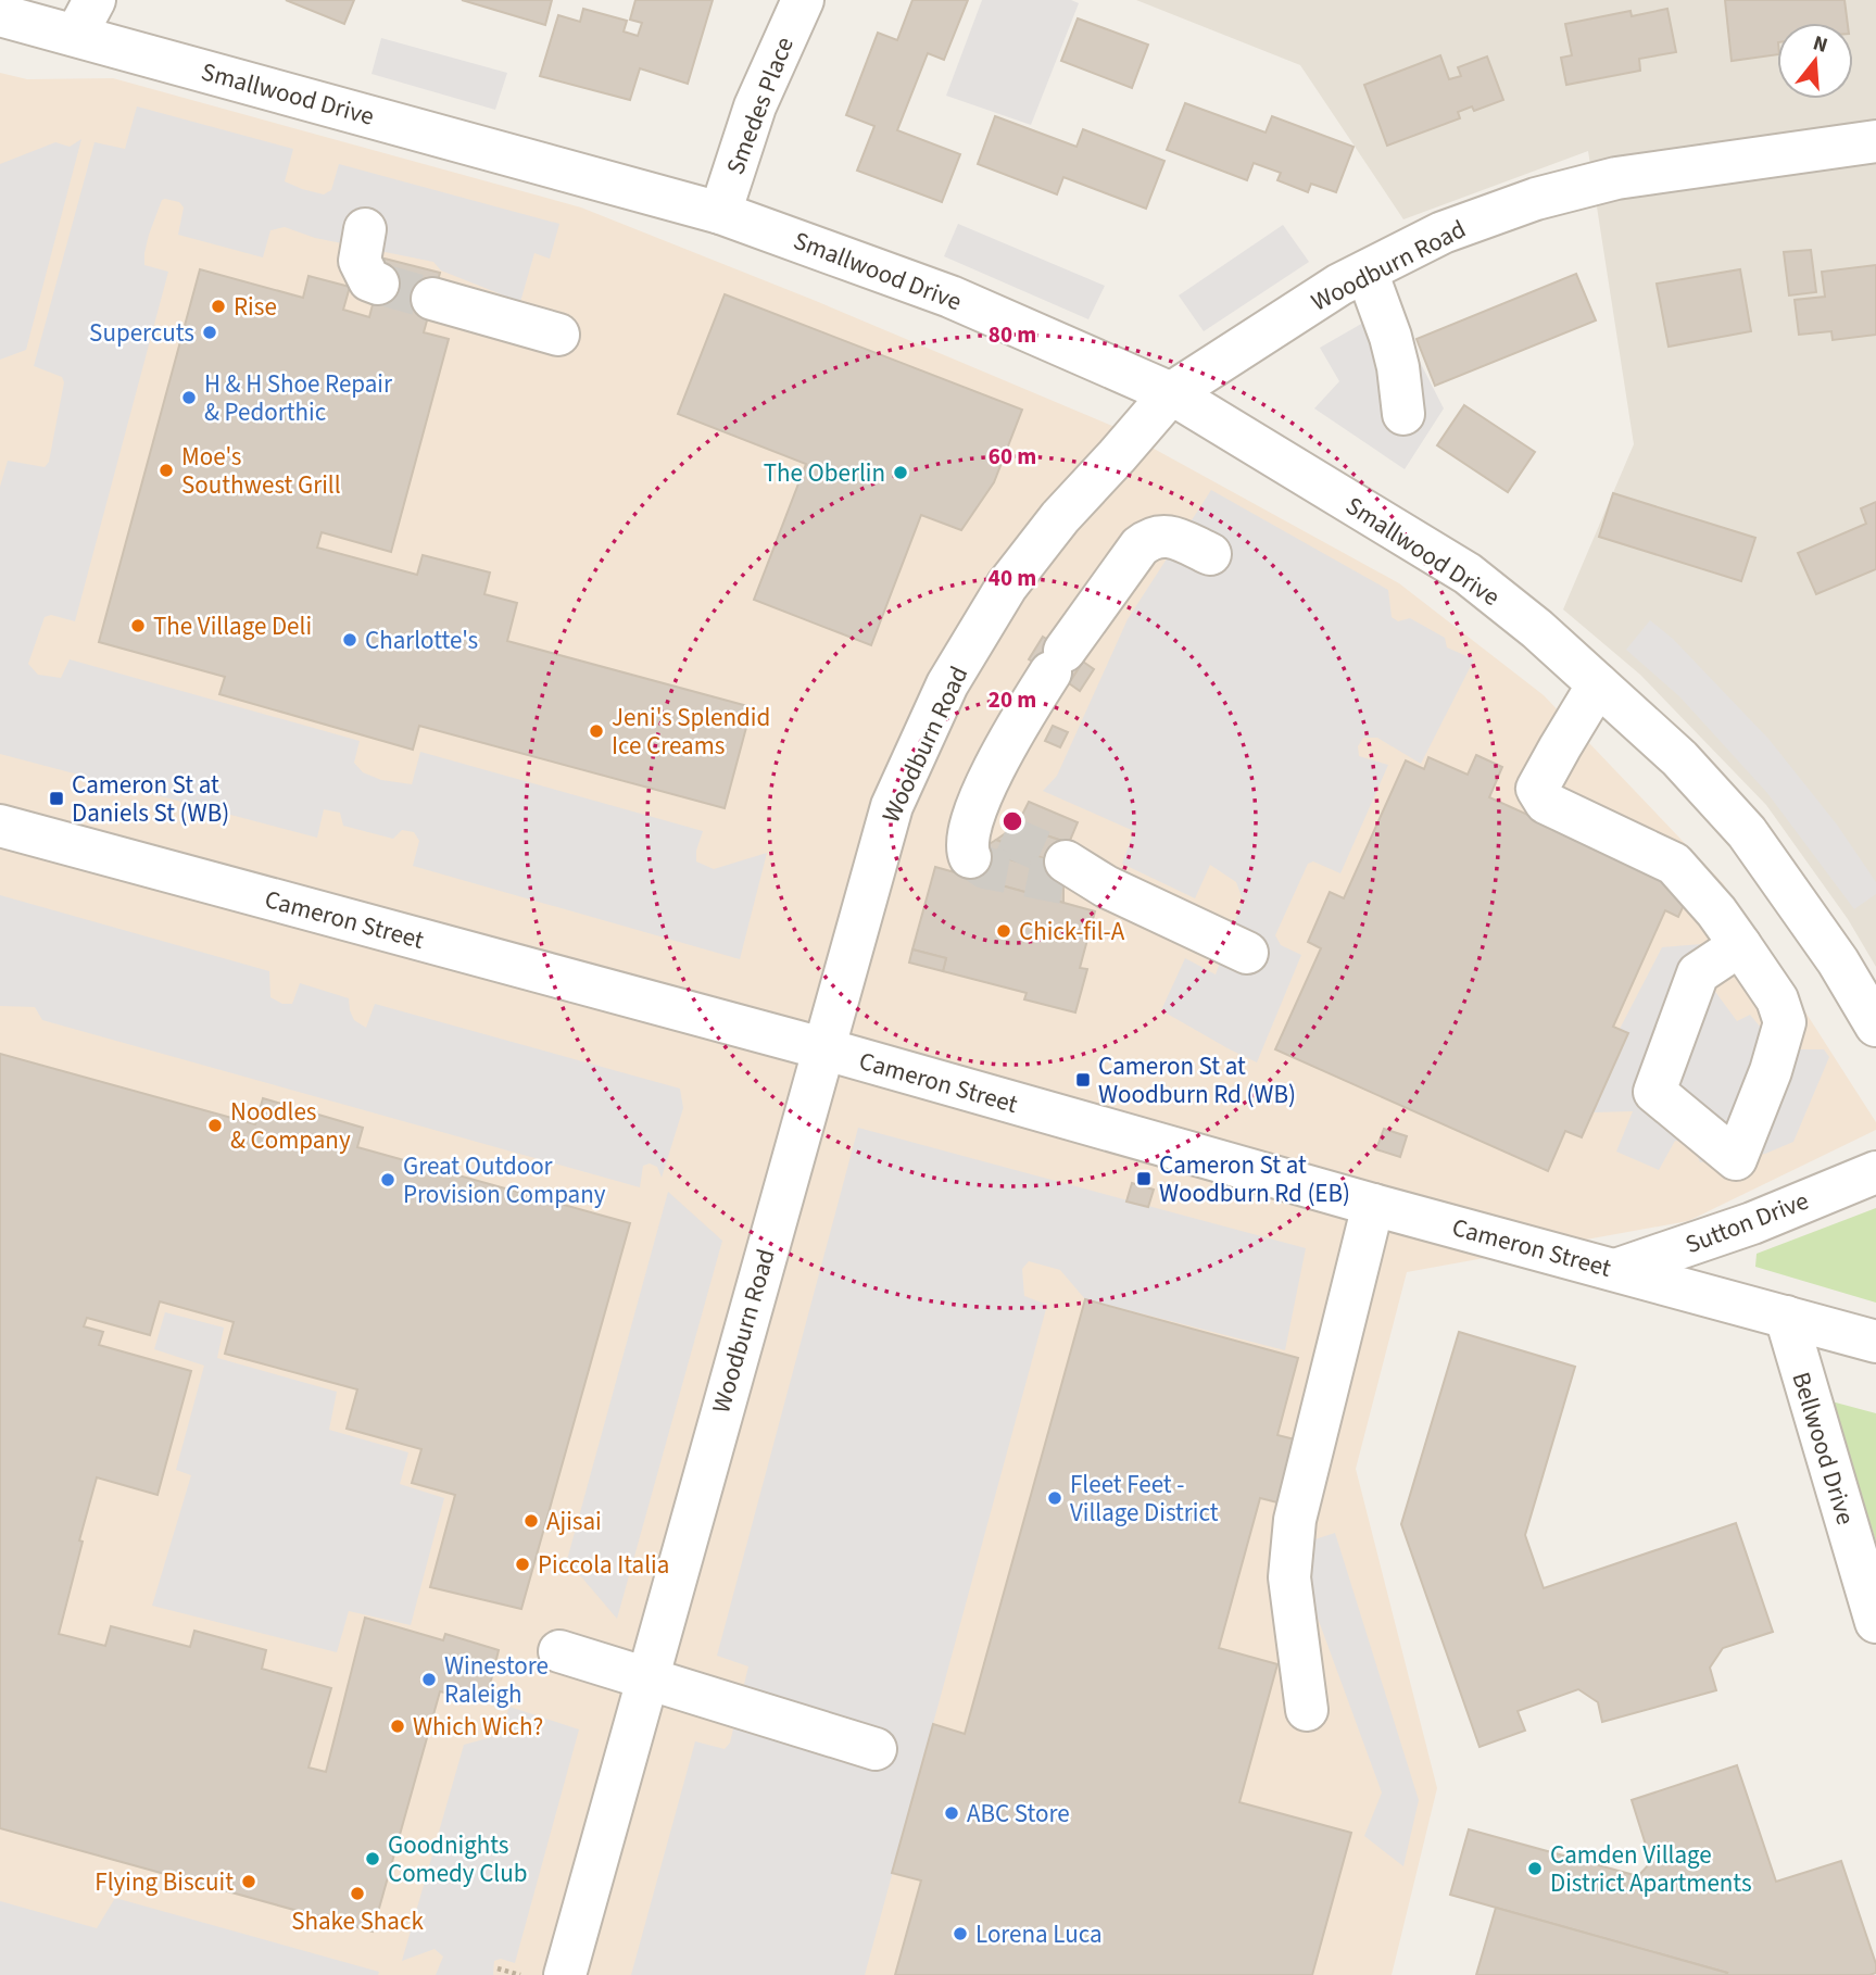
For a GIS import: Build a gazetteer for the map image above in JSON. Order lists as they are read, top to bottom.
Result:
{
  "streets": {
    "street": [
      "Smallwood Drive",
      "Smedes Place",
      "Woodburn Road",
      "Cameron Street",
      "Sutton Drive",
      "Bellwood Drive"
    ]
  },
  "crossings": [
    ["Smallwood Drive", "Smedes Place"],
    ["Smallwood Drive", "Woodburn Road"],
    ["Woodburn Road", "Cameron Street"],
    ["Cameron Street", "Sutton Drive"],
    ["Cameron Street", "Bellwood Drive"]
  ],
  "places": {
    "other": [
      "Rise",
      "Supercuts",
      "H & H Shoe Repair & Pedorthic",
      "Moe's Southwest Grill",
      "The Oberlin",
      "The Village Deli",
      "Charlotte's",
      "Jeni's Splendid Ice Creams",
      "Chick-fil-A",
      "Noodles & Company",
      "Great Outdoor Provision Company",
      "Fleet Feet - Village District",
      "Ajisai",
      "Piccola Italia",
      "Winestore Raleigh",
      "Which Wich?",
      "ABC Store",
      "Goodnights Comedy Club",
      "Camden Village District Apartments",
      "Flying Biscuit",
      "Shake Shack",
      "Lorena Luca"
    ],
    "transit": ["Cameron St at Daniels St (WB)", "Cameron St at Woodburn Rd (WB)", "Cameron St at Woodburn Rd (EB)"]
  },
  "north": "top",
  "rings": [
    "80 m",
    "60 m",
    "40 m",
    "20 m"
  ]
}
